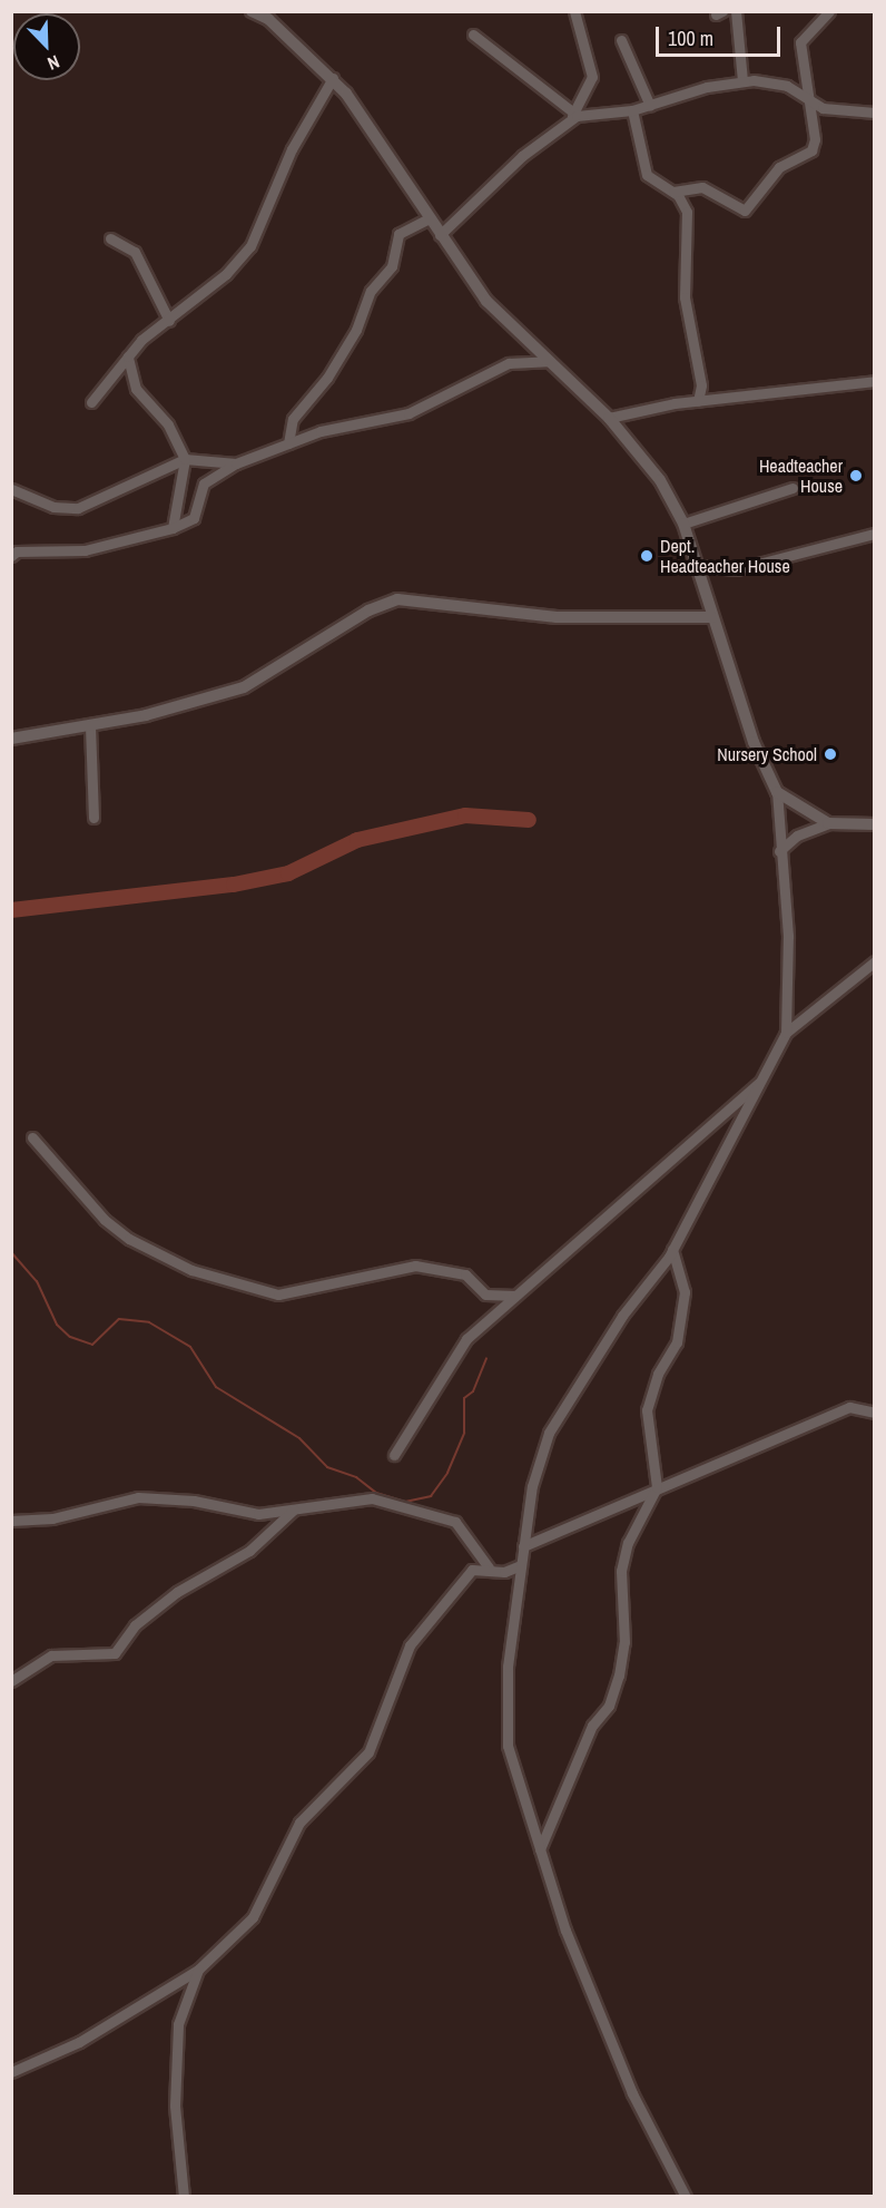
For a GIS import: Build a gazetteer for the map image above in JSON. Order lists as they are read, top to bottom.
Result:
{
  "places": ["Headteacher House", "Dept. Headteacher House", "Nursery School"],
  "scale_bar": "100 m",
  "north": "bottom right"
}
